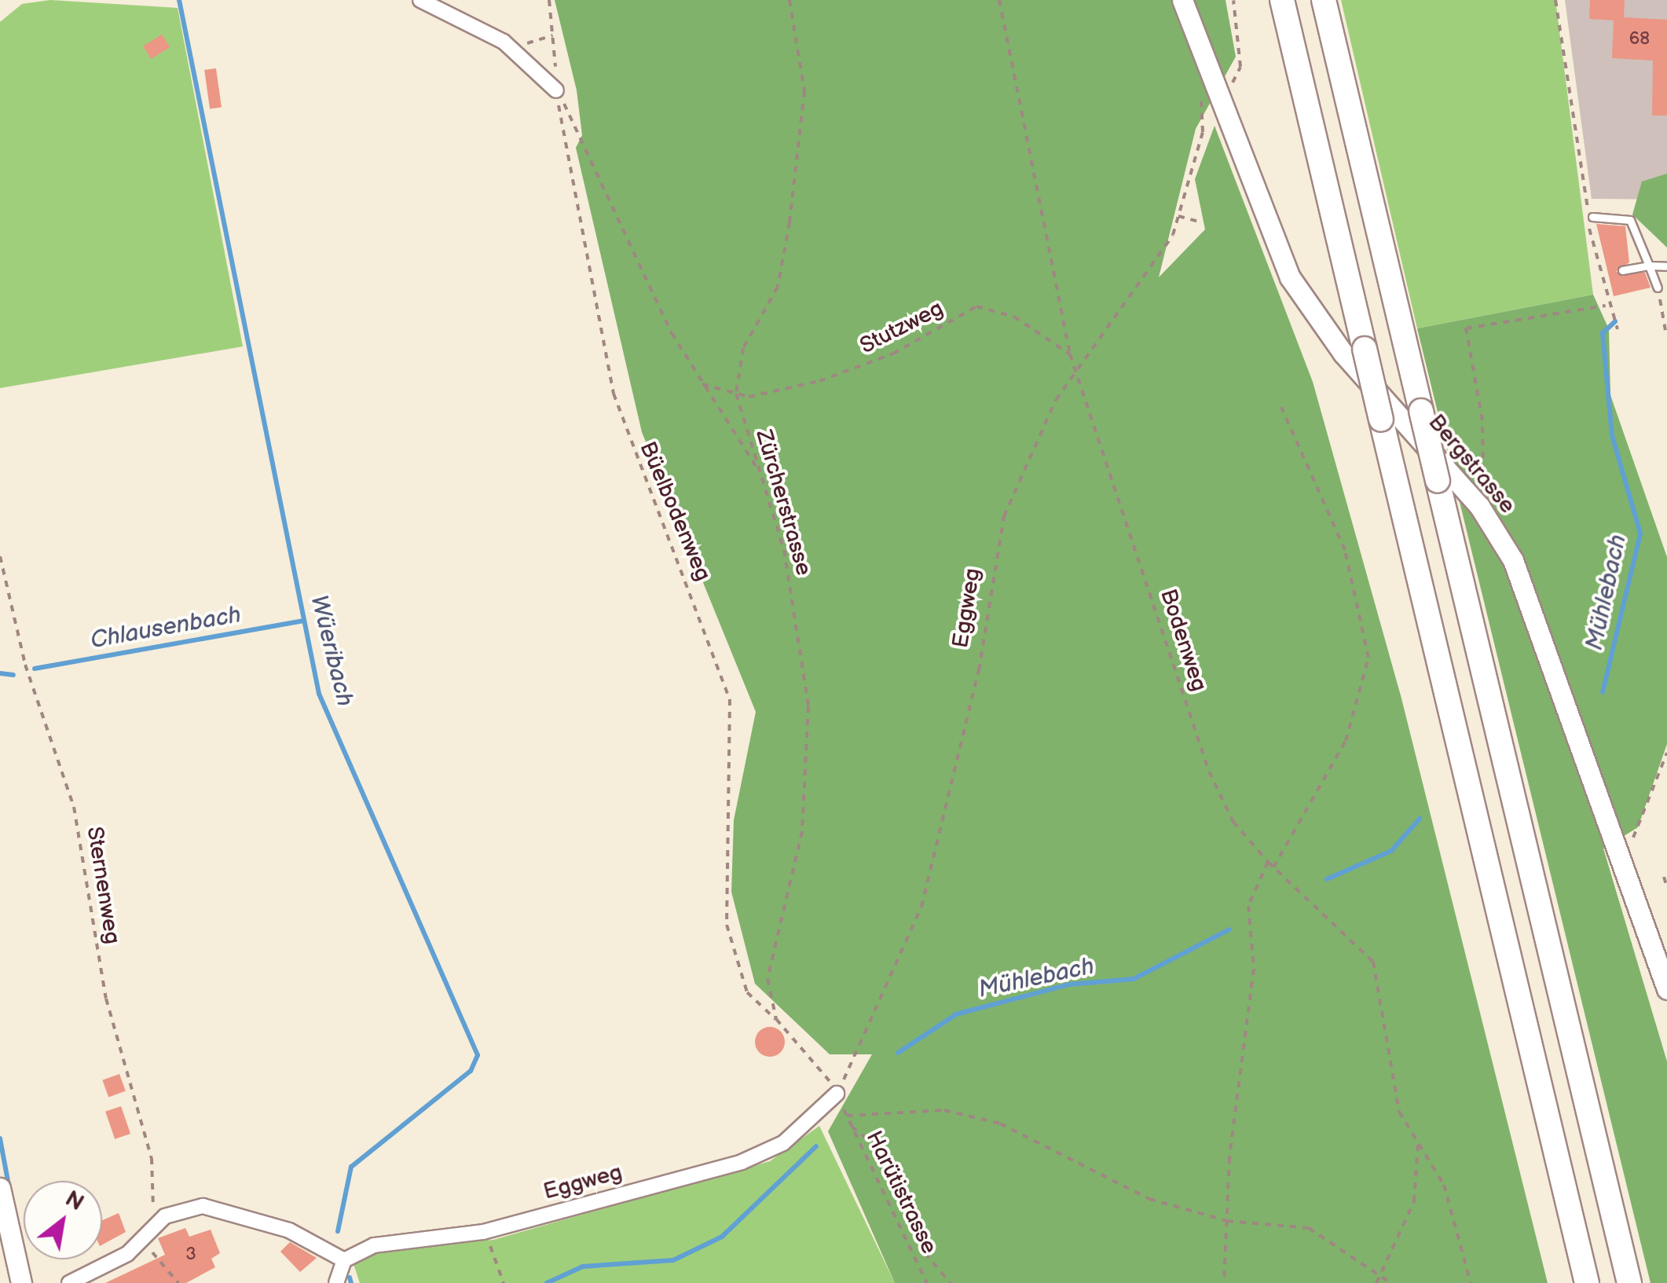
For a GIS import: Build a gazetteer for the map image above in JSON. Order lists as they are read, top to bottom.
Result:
{
  "streets": {
    "street": ["Bergstrasse", "Eggweg"],
    "path": [
      "Stutzweg",
      "Zürcherstrasse",
      "Büelbodenweg",
      "Bodenweg",
      "Sternenweg",
      "Harütistrasse"
    ]
  },
  "crossings": [
    ["Stutzweg", "Zürcherstrasse"],
    ["Stutzweg", "Bodenweg"],
    ["Bergstrasse", "Eggweg"],
    ["Zürcherstrasse", "Büelbodenweg"],
    ["Eggweg", "Bodenweg"]
  ],
  "water": ["Mühlebach", "Chlausenbach", "Wüeribach"],
  "house_numbers": ["68", "3"],
  "north": "top right"
}
